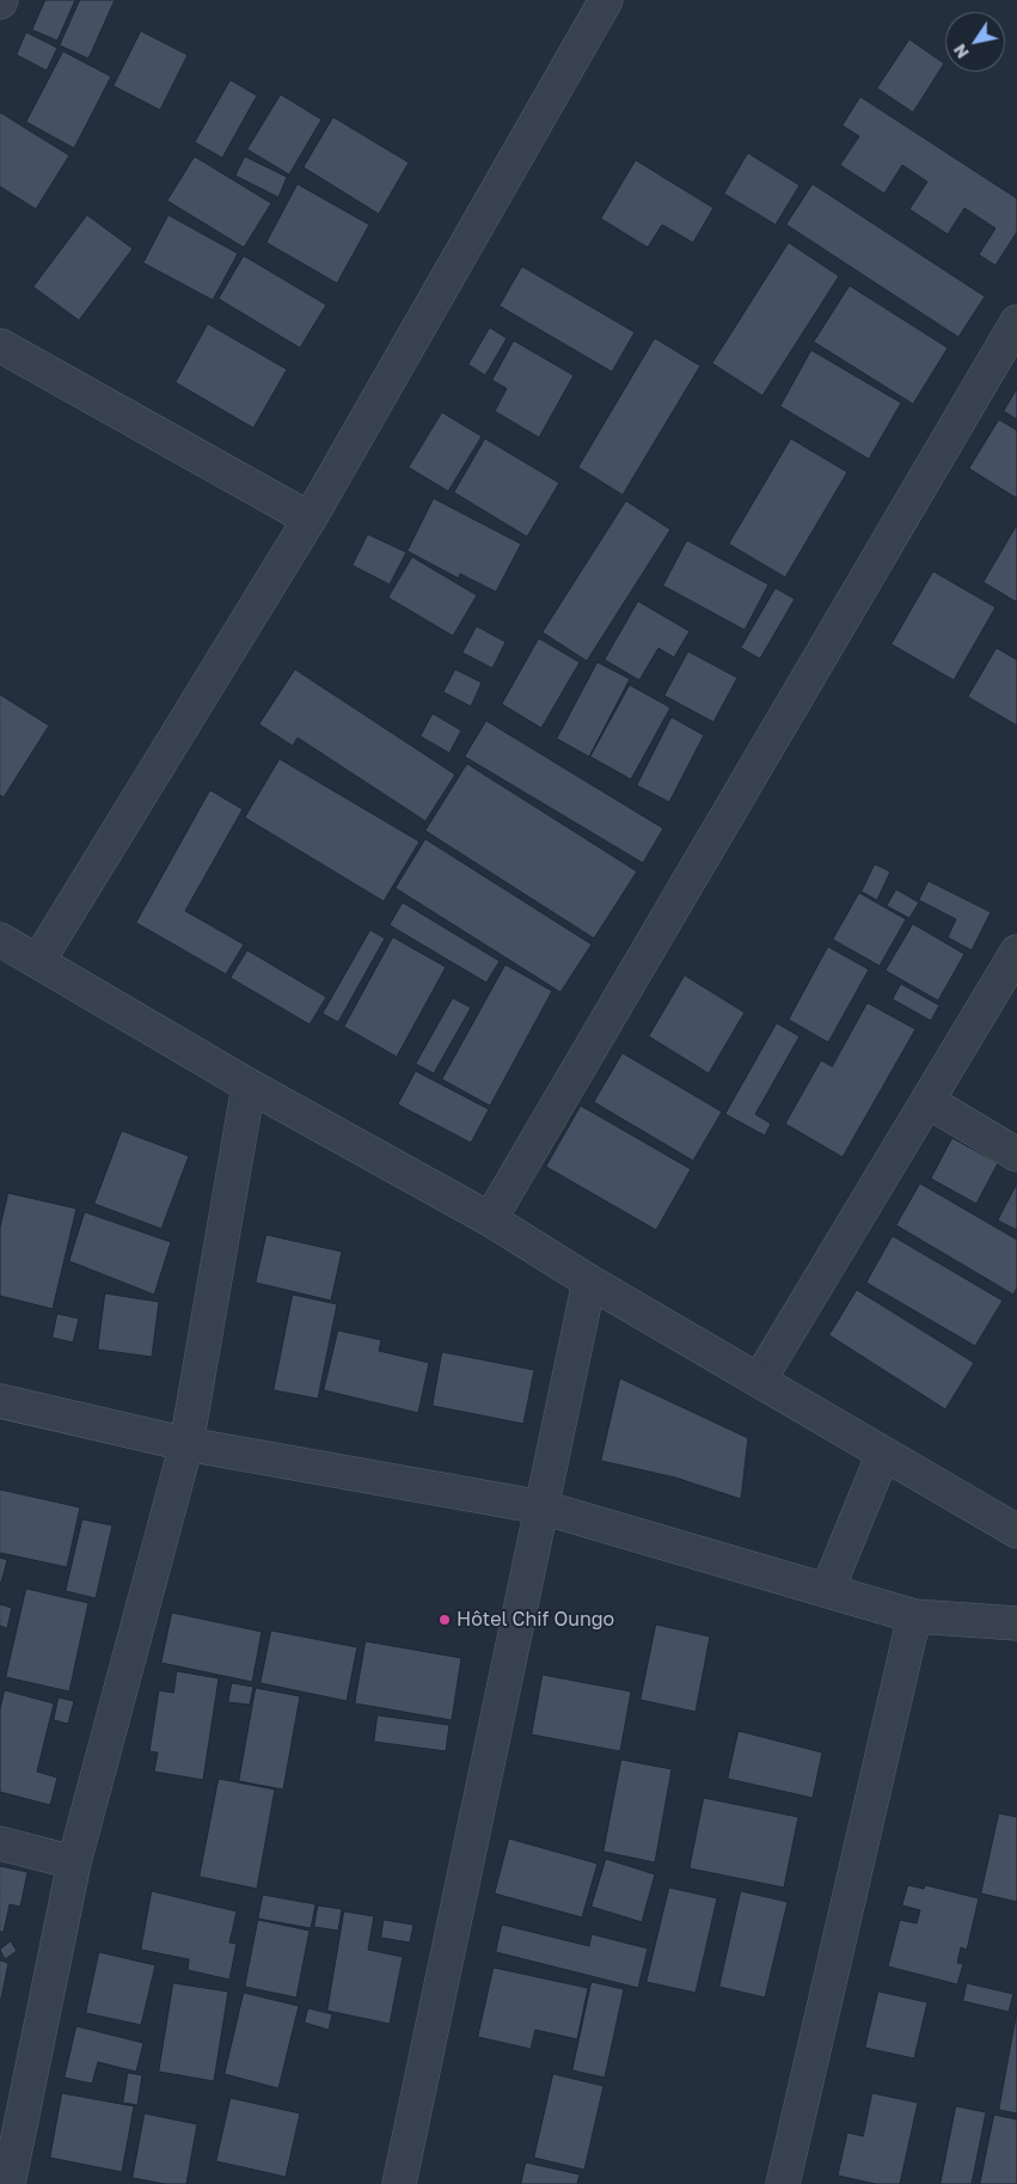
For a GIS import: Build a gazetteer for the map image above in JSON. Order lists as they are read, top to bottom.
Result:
{
  "places": ["Hôtel Chif Oungo"],
  "north": "bottom left"
}
